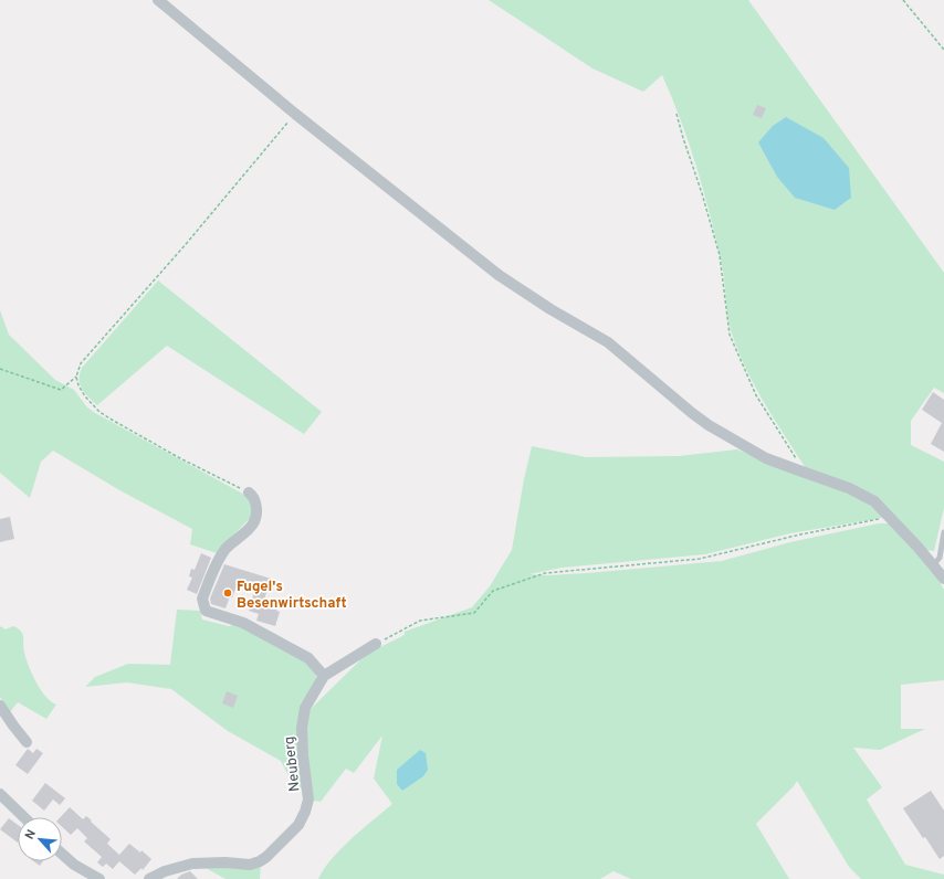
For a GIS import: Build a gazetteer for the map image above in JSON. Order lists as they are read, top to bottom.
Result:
{
  "streets": {
    "street": ["Neuberg"]
  },
  "places": ["Fugel's Besenwirtschaft"],
  "north": "top left"
}
